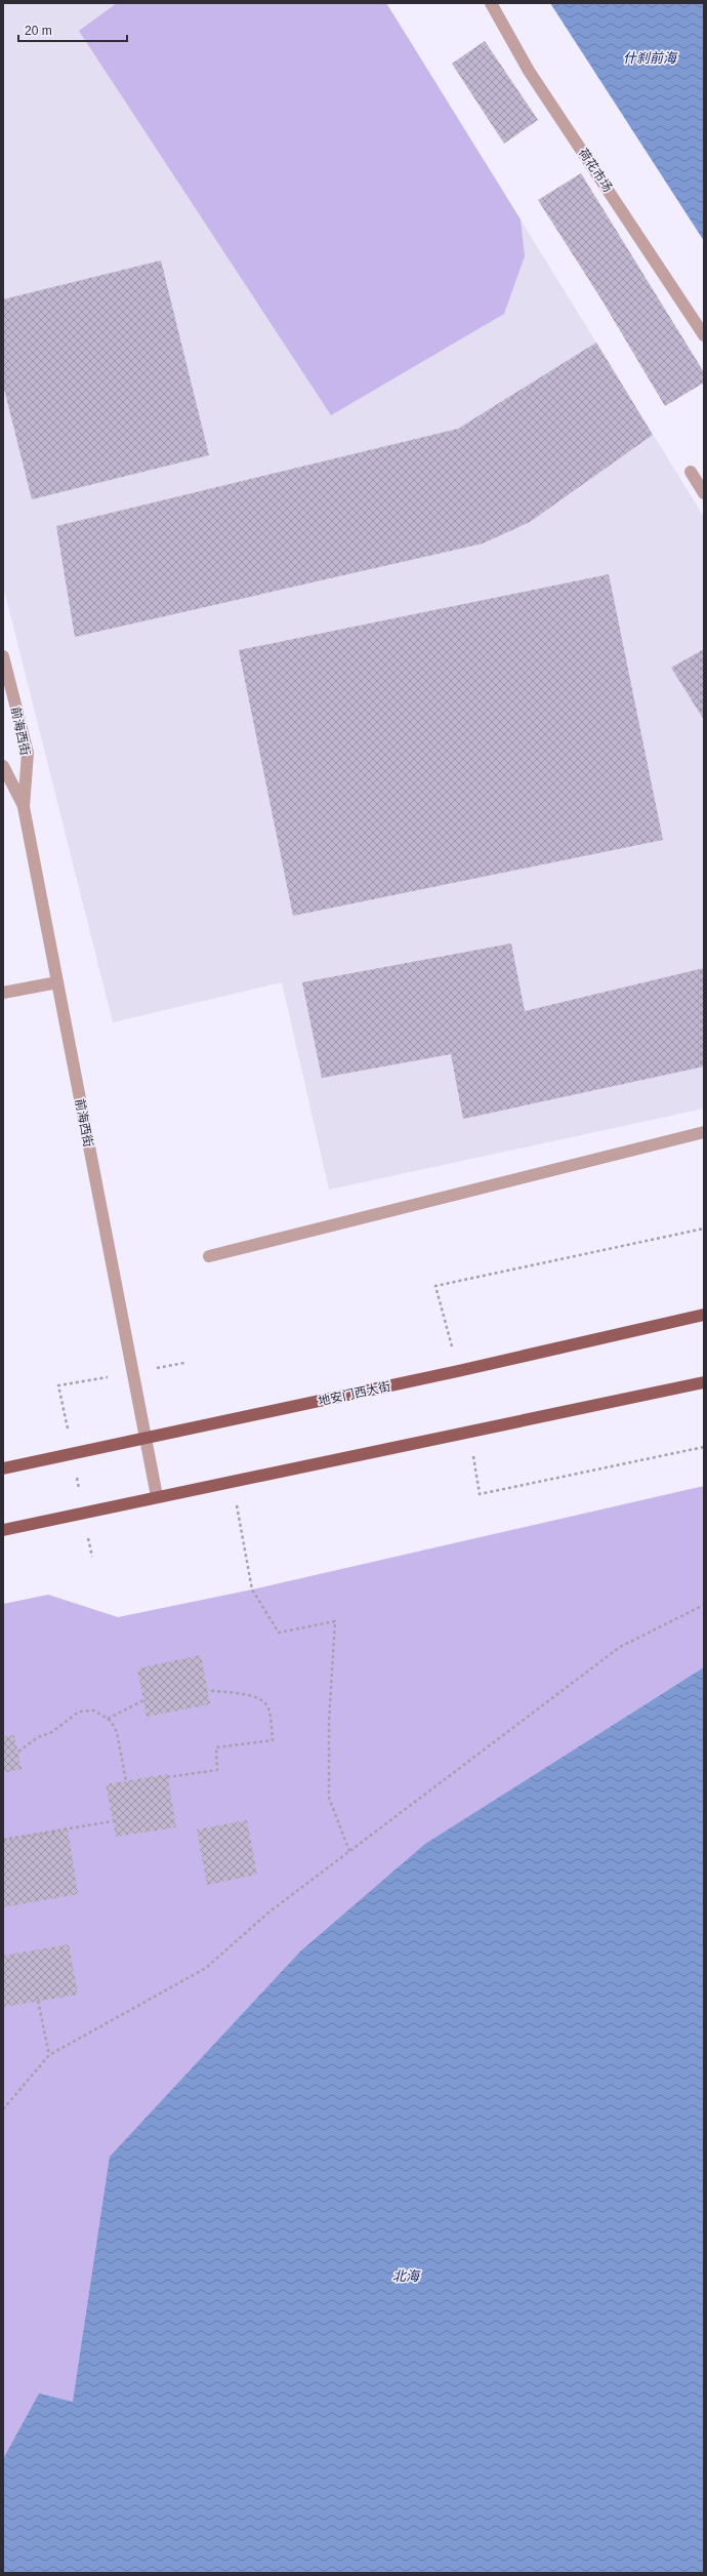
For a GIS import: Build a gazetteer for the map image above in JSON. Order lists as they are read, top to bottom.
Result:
{
  "streets": {
    "main road": ["地安门西大街"],
    "street": ["荷花市场", "前海西街"]
  },
  "crossings": [
    ["前海西街", "地安门西大街"]
  ],
  "water": ["什刹前海", "北海"],
  "scale_bar": "20 m"
}
